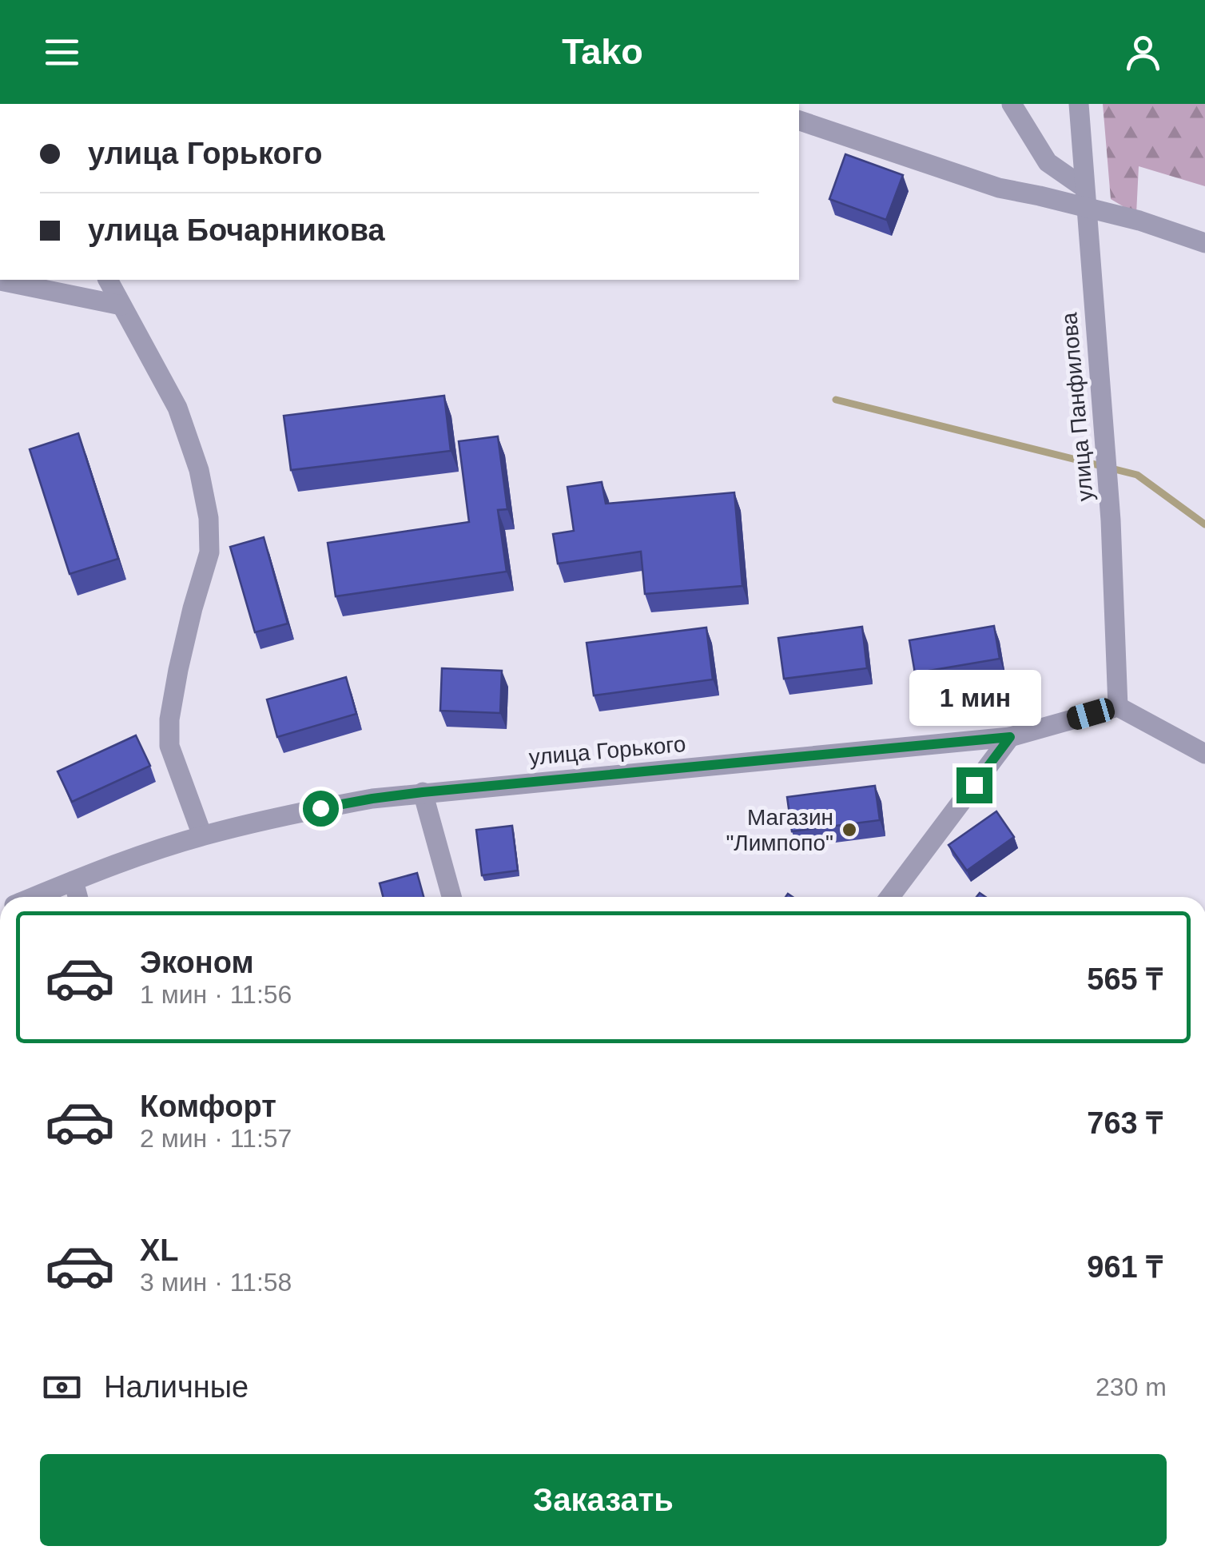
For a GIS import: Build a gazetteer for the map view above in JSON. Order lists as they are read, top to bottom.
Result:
{
  "streets": {
    "street": ["улица Панфилова", "улица Горького"]
  },
  "crossings": [
    ["улица Панфилова", "улица Горького"]
  ],
  "places": ["Магазин \"Лимпопо\""],
  "page": {
    "header": "Tako",
    "banner": ["улица Горького", "улица Бочарникова"],
    "bubble": "1 мин",
    "list": [
      {
        "name": "Эконом",
        "note": "1 мин · 11:56",
        "value": "565 ₸"
      },
      {
        "name": "Комфорт",
        "note": "2 мин · 11:57",
        "value": "763 ₸"
      },
      {
        "name": "XL",
        "note": "3 мин · 11:58",
        "value": "961 ₸"
      }
    ],
    "pay": ["Наличные", "230 m"],
    "buttons": "Заказать"
  }
}
